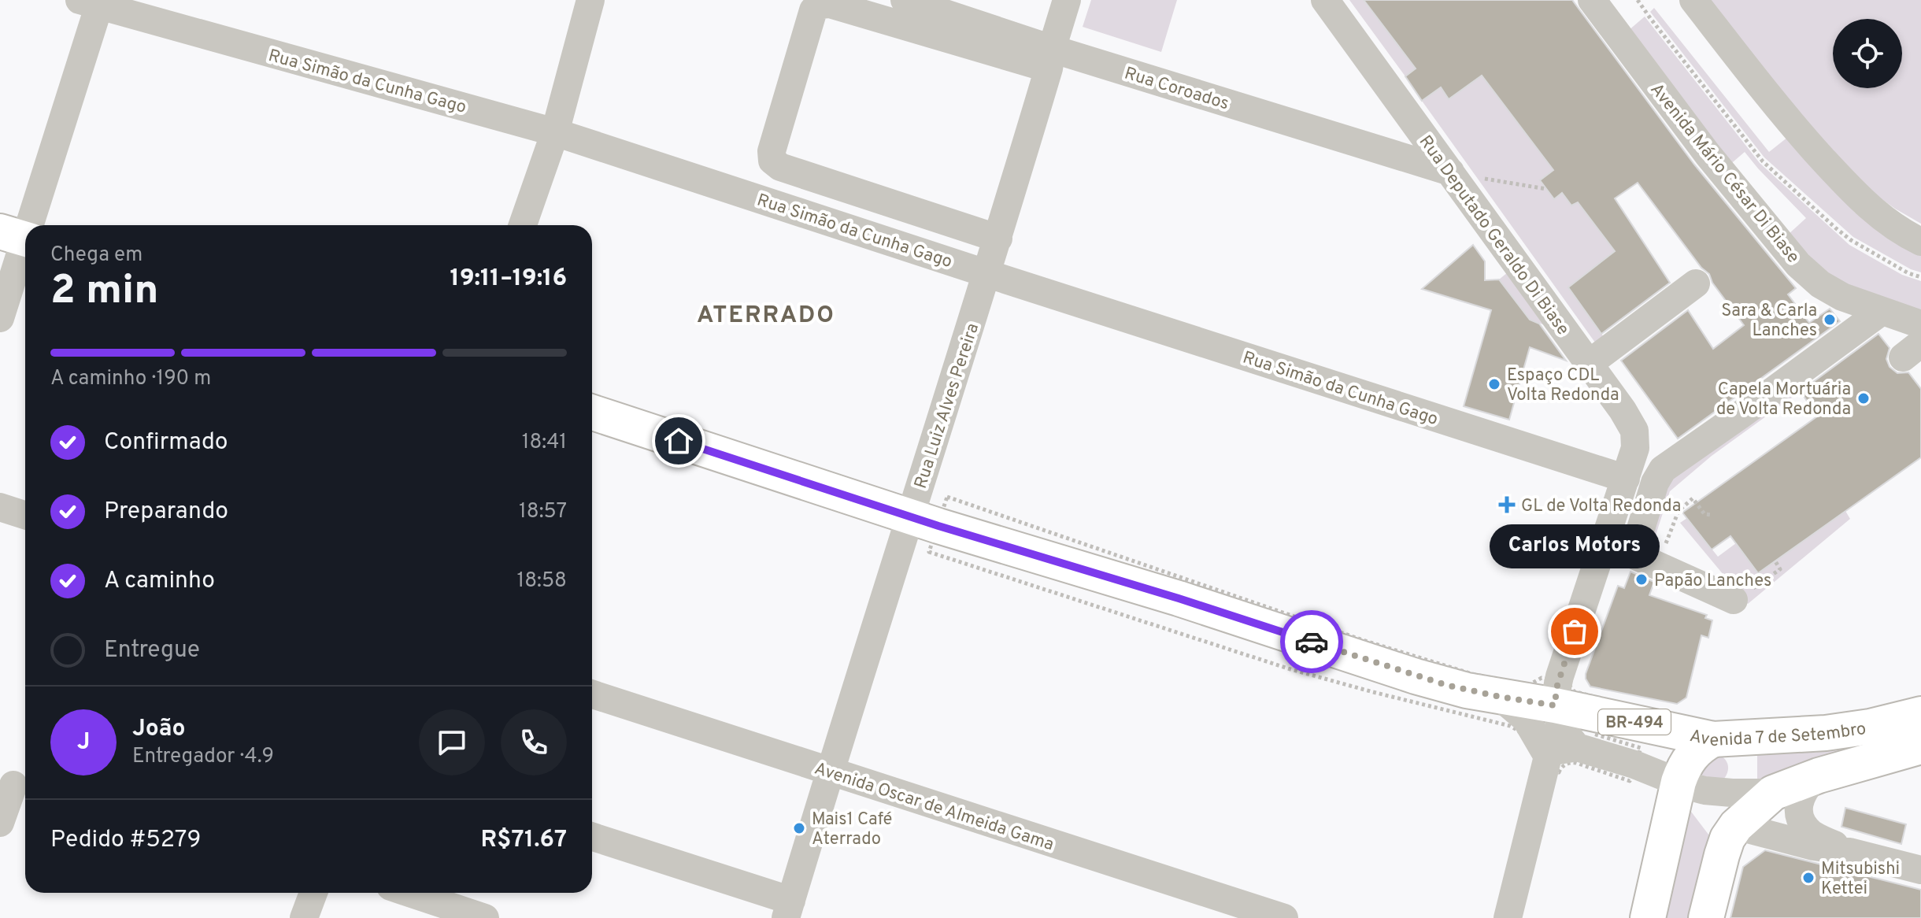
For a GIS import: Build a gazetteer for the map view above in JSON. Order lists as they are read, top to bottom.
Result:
{
  "streets": {
    "main road": ["BR-494", "Avenida 7 de Setembro"],
    "street": [
      "Rua Simão da Cunha Gago",
      "Rua Coroados",
      "Avenida Mário César Di Biase",
      "Rua Deputado Geraldo Di Biase",
      "Rua Luiz Alves Pereira",
      "Avenida Oscar de Almeida Gama"
    ]
  },
  "crossings": [
    ["Rua Simão da Cunha Gago", "Rua Deputado Geraldo Di Biase"],
    ["Rua Simão da Cunha Gago", "Rua Luiz Alves Pereira"],
    ["Rua Coroados", "Rua Deputado Geraldo Di Biase"],
    ["Rua Coroados", "Rua Luiz Alves Pereira"],
    ["Rua Deputado Geraldo Di Biase", "Avenida 7 de Setembro"],
    ["Rua Luiz Alves Pereira", "Avenida 7 de Setembro"],
    ["Rua Luiz Alves Pereira", "Avenida Oscar de Almeida Gama"]
  ],
  "districts": ["ATERRADO"],
  "places": {
    "other": [
      "Sara & Carla Lanches",
      "Espaço CDL Volta Redonda",
      "Capela Mortuária de Volta Redonda",
      "Papão Lanches",
      "Carlos Motors",
      "Mais1 Café Aterrado",
      "Mitsubishi Kettei"
    ],
    "health": ["GL de Volta Redonda"]
  },
  "page": {
    "heading": ["2 min", "Chega em", "19:11–19:16"],
    "panel": [
      "João",
      "Entregador · 4.9",
      "Pedido #5279",
      "R$71.67"
    ],
    "bar": "A caminho · 190 m",
    "list": [
      ["Confirmado", "18:41"],
      ["Preparando", "18:57"],
      ["A caminho", "18:58"],
      "Entregue"
    ],
    "bubble": "Carlos Motors",
    "round": "J"
  }
}
